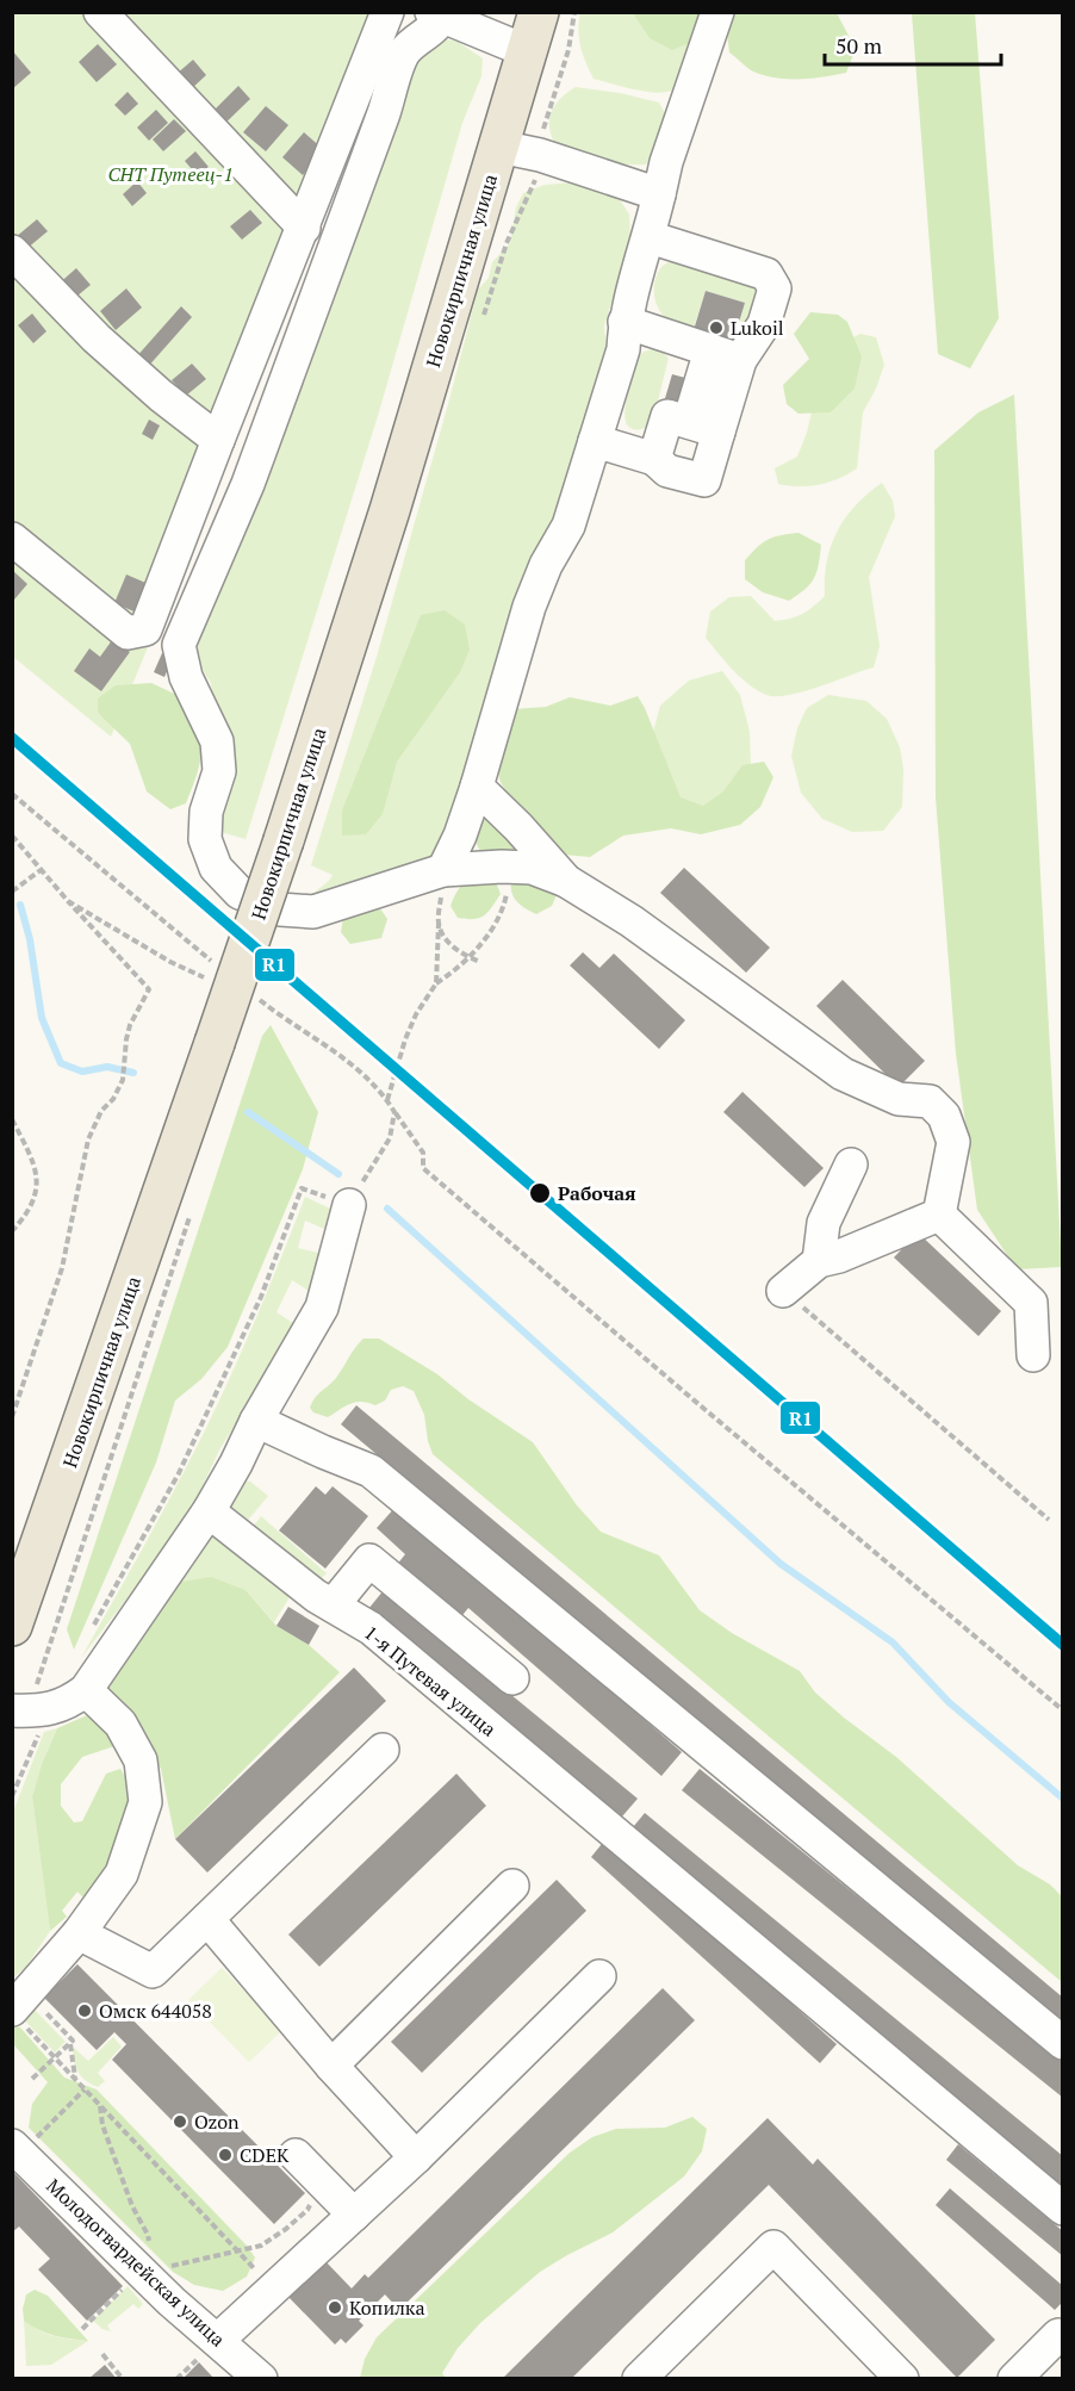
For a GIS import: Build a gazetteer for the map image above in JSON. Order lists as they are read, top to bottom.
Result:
{
  "streets": {
    "main road": ["Новокирпичная улица"],
    "street": ["1-я Путевая улица", "Молодогвардейская улица"]
  },
  "parks": ["СНТ Путеец-1"],
  "places": [
    "Lukoil",
    "Рабочая",
    "Омск 644058",
    "Ozon",
    "CDEK",
    "Копилка"
  ],
  "lines": ["transit line R1"],
  "scale_bar": "50 m"
}
